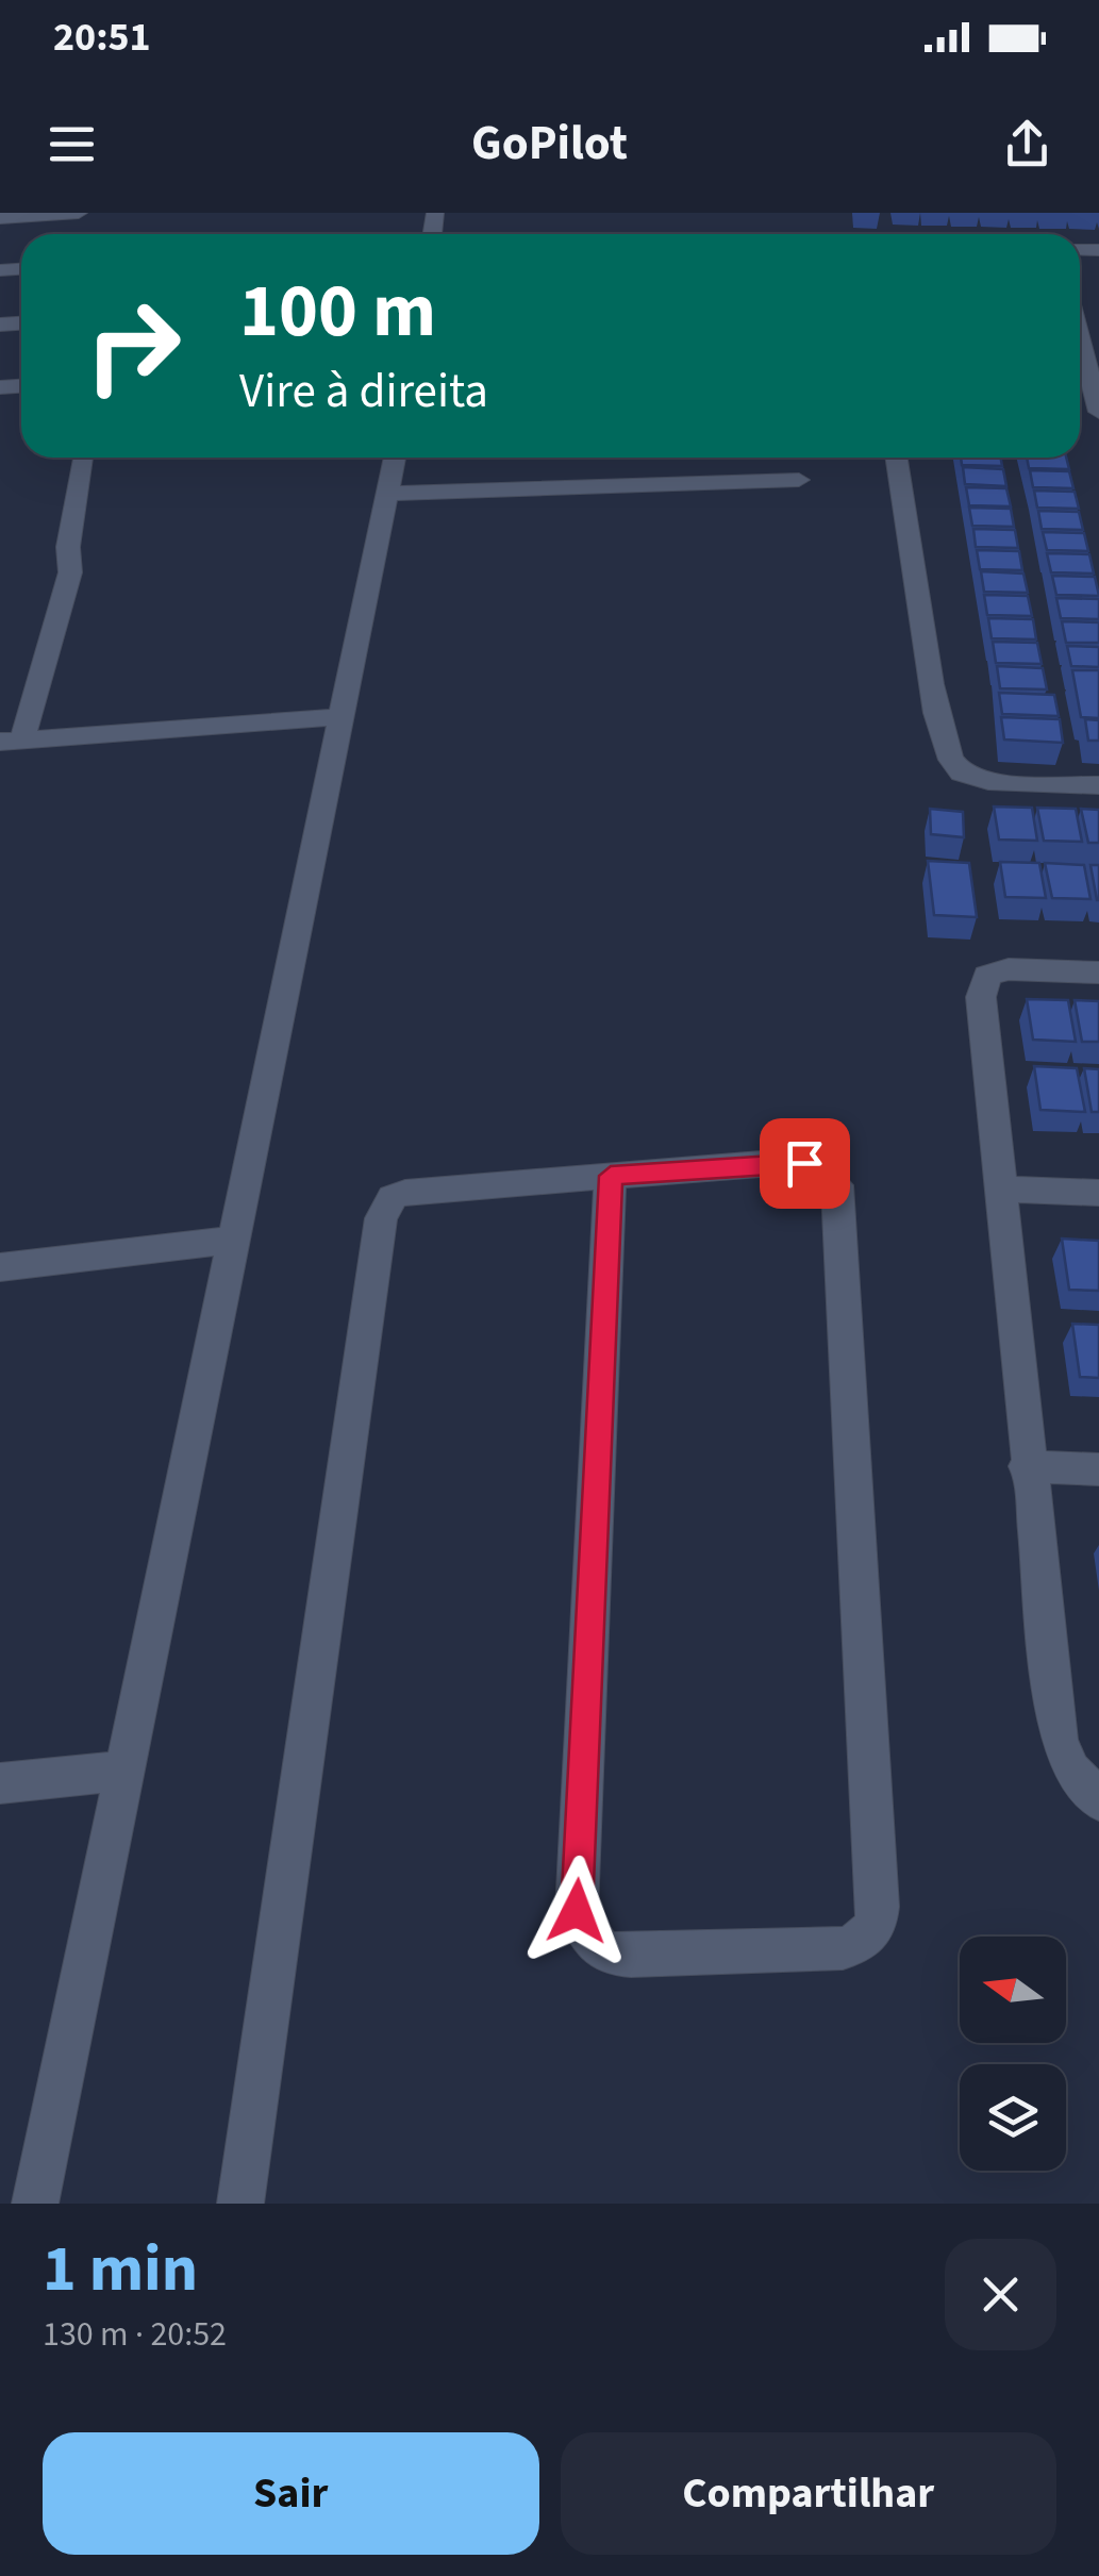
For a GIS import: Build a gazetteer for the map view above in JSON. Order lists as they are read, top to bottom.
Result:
{
  "north": "left",
  "page": {
    "status": "20:51",
    "header": "GoPilot",
    "turn": ["100 m", "Vire à direita"],
    "heading": ["1 min", "130 m · 20:52"],
    "buttons": ["Sair", "Compartilhar"]
  }
}
